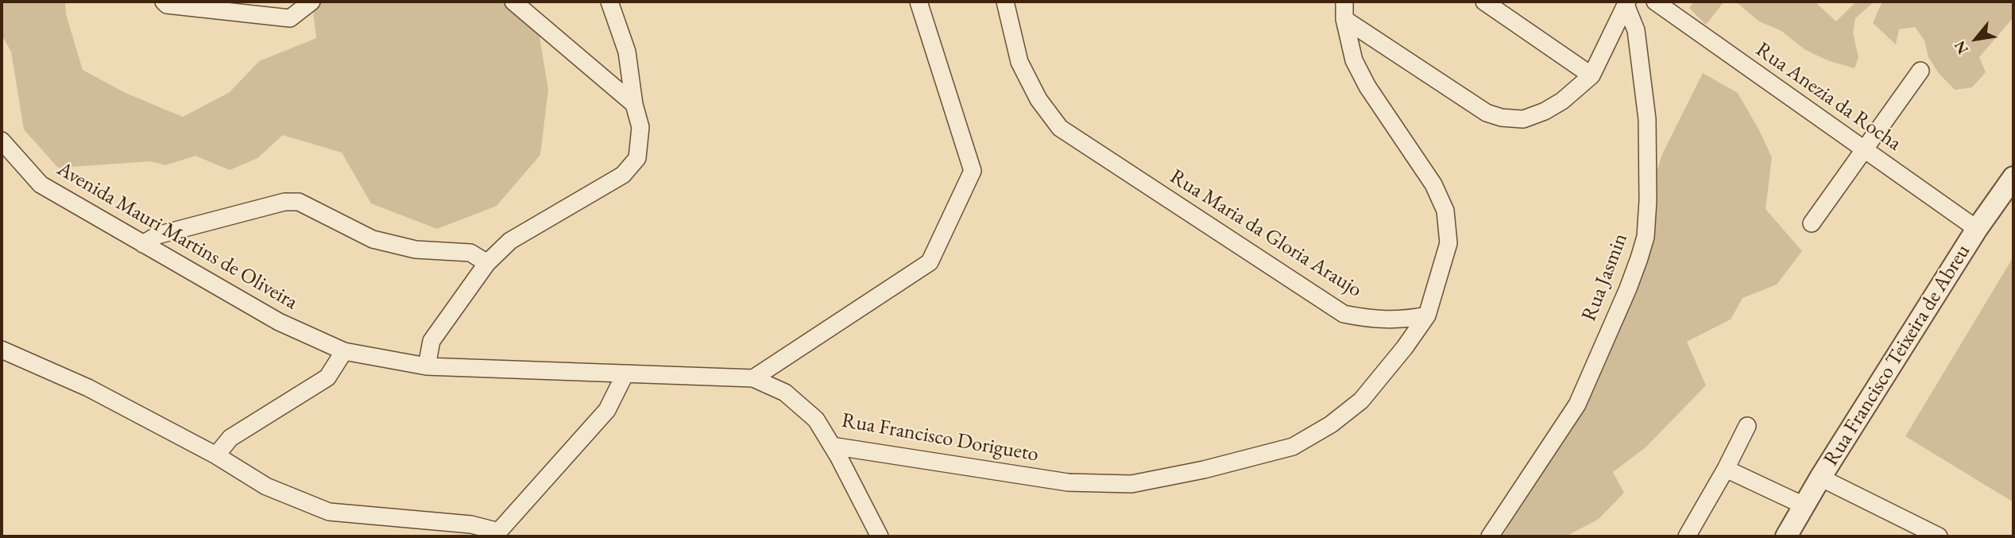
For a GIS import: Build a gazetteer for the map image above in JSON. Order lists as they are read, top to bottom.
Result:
{
  "streets": {
    "street": [
      "Rua Anezia da Rocha",
      "Rua Maria da Gloria Araujo",
      "Avenida Mauri Martins de Oliveira",
      "Rua Jasmin",
      "Rua Francisco Teixeira de Abreu",
      "Rua Francisco Dorigueto"
    ]
  },
  "crossings": [
    ["Rua Anezia da Rocha", "Rua Francisco Teixeira de Abreu"],
    ["Rua Maria da Gloria Araujo", "Rua Francisco Dorigueto"],
    ["Avenida Mauri Martins de Oliveira", "Rua Francisco Dorigueto"]
  ],
  "north": "bottom left"
}
